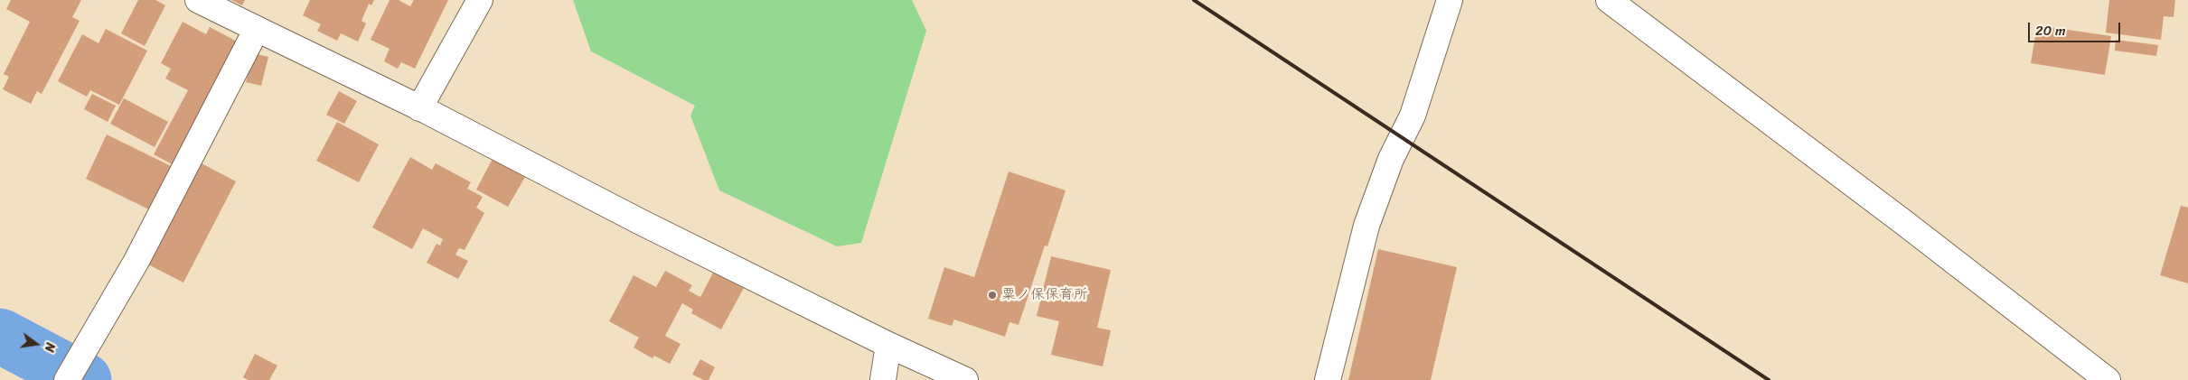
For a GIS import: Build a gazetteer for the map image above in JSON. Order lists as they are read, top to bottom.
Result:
{
  "places": ["粟ノ保保育所"],
  "scale_bar": "20 m",
  "north": "right"
}
